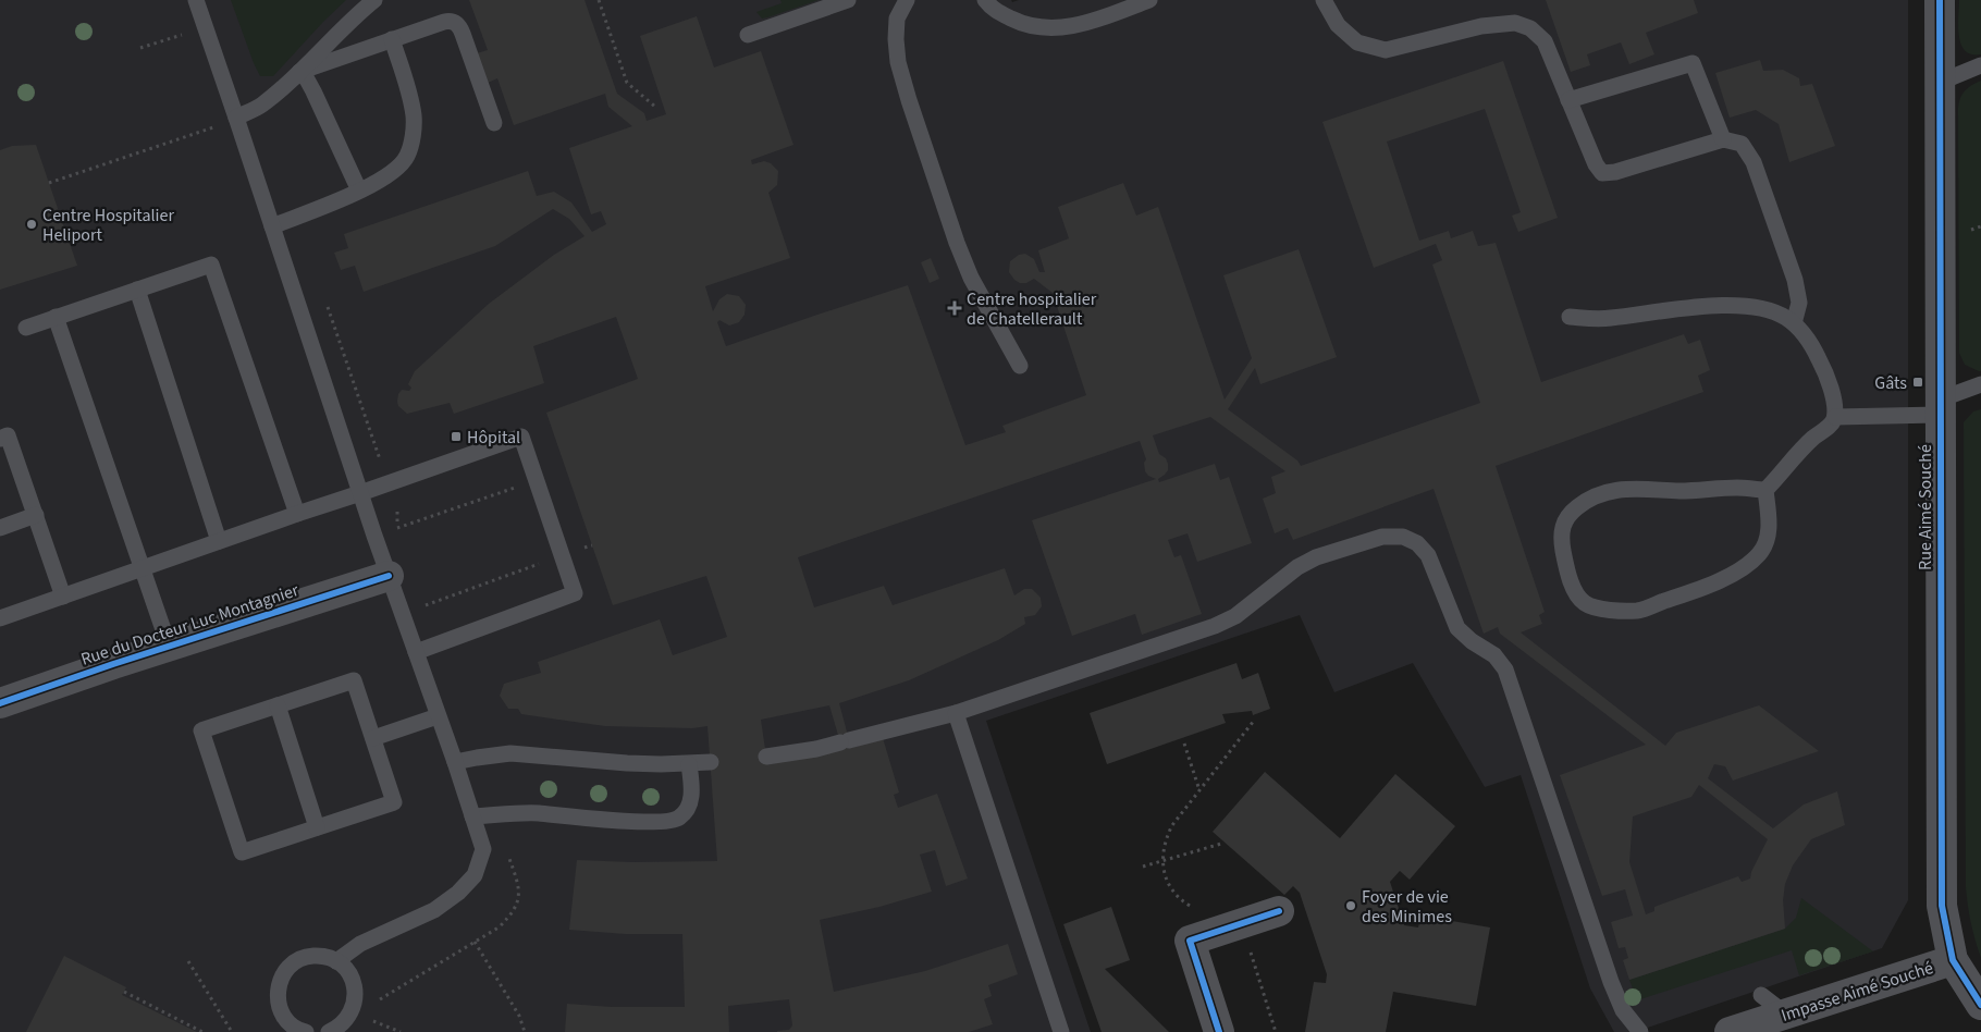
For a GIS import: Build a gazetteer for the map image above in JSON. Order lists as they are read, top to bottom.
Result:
{
  "streets": {
    "street": ["Rue Aimé Souché", "Rue du Docteur Luc Montagnier", "Impasse Aimé Souché"]
  },
  "crossings": [
    ["Rue Aimé Souché", "Impasse Aimé Souché"]
  ],
  "places": {
    "other": ["Centre Hospitalier Heliport", "Foyer de vie des Minimes"],
    "health": ["Centre hospitalier de Chatellerault"],
    "transit": ["Gâts", "Hôpital"]
  }
}
